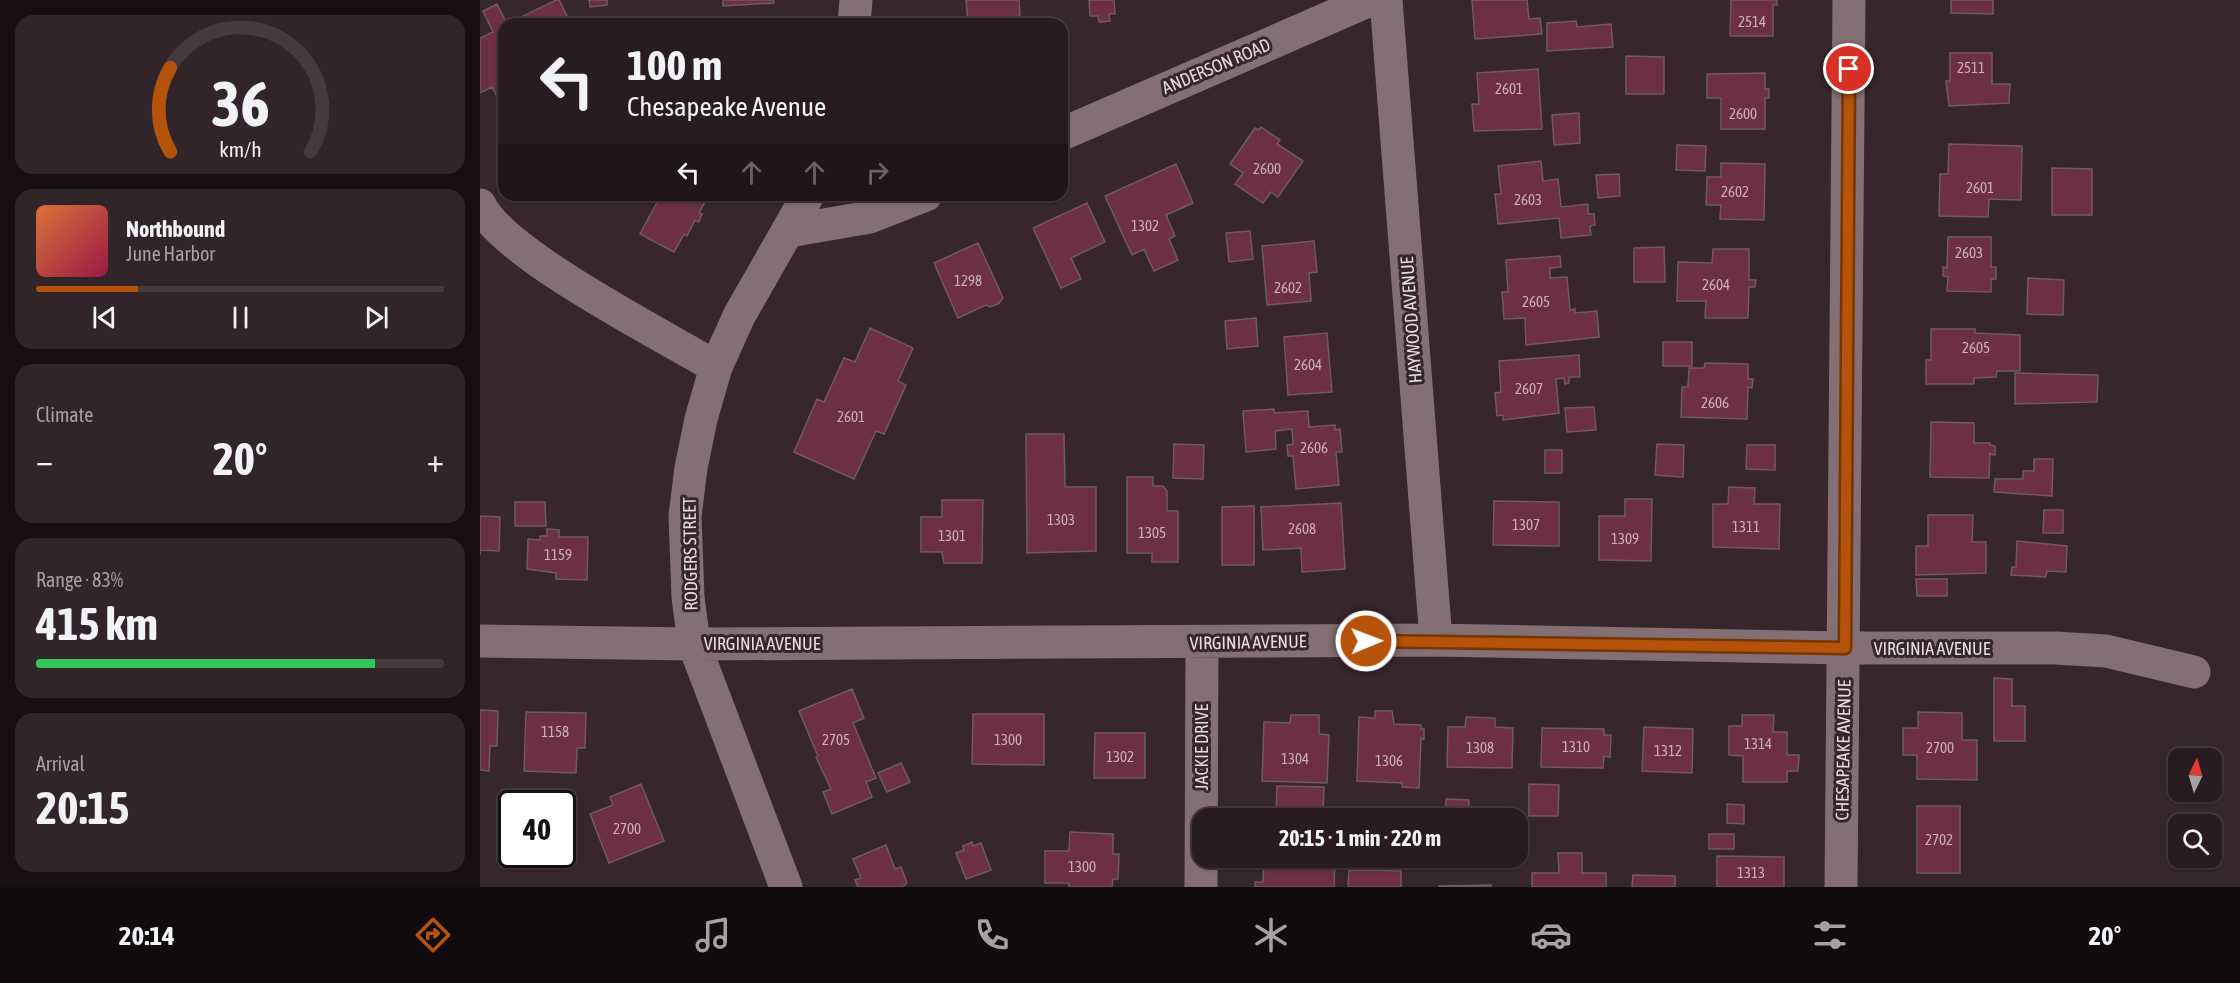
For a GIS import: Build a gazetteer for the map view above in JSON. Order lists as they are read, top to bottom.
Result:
{
  "streets": {
    "street": [
      "ANDERSON ROAD",
      "HAYWOOD AVENUE",
      "RODGERS STREET",
      "VIRGINIA AVENUE",
      "JACKIE DRIVE",
      "CHESAPEAKE AVENUE"
    ]
  },
  "crossings": [
    ["HAYWOOD AVENUE", "VIRGINIA AVENUE"],
    ["RODGERS STREET", "VIRGINIA AVENUE"],
    ["VIRGINIA AVENUE", "JACKIE DRIVE"],
    ["VIRGINIA AVENUE", "CHESAPEAKE AVENUE"]
  ],
  "house_numbers": [
    "2514",
    "2511",
    "2601",
    "2600",
    "2600",
    "2601",
    "2602",
    "2603",
    "1302",
    "2603",
    "1298",
    "2604",
    "2602",
    "2605",
    "2605",
    "2604",
    "2607",
    "2606",
    "2601",
    "2606",
    "1303",
    "1307",
    "1311",
    "2608",
    "1305",
    "1301",
    "1309",
    "1159",
    "1158",
    "2705",
    "1300",
    "1314",
    "1310",
    "1308",
    "2700",
    "1312",
    "1302",
    "1304",
    "1306",
    "2700",
    "2702",
    "1300",
    "1313"
  ],
  "north": "top",
  "page": {
    "turn": ["100 m", "Chesapeake Avenue"],
    "song": ["Northbound", "June Harbor"],
    "tile": [
      "Climate",
      ["Range · 83%", "415 km"],
      ["Arrival", "20:15"]
    ],
    "heat": ["−", "20°", "+"],
    "limit": "40",
    "trip": "20:15 · 1 min · 220 m",
    "tabs": ["20:14", "20°"],
    "gauge": ["36", "km/h"]
  }
}
